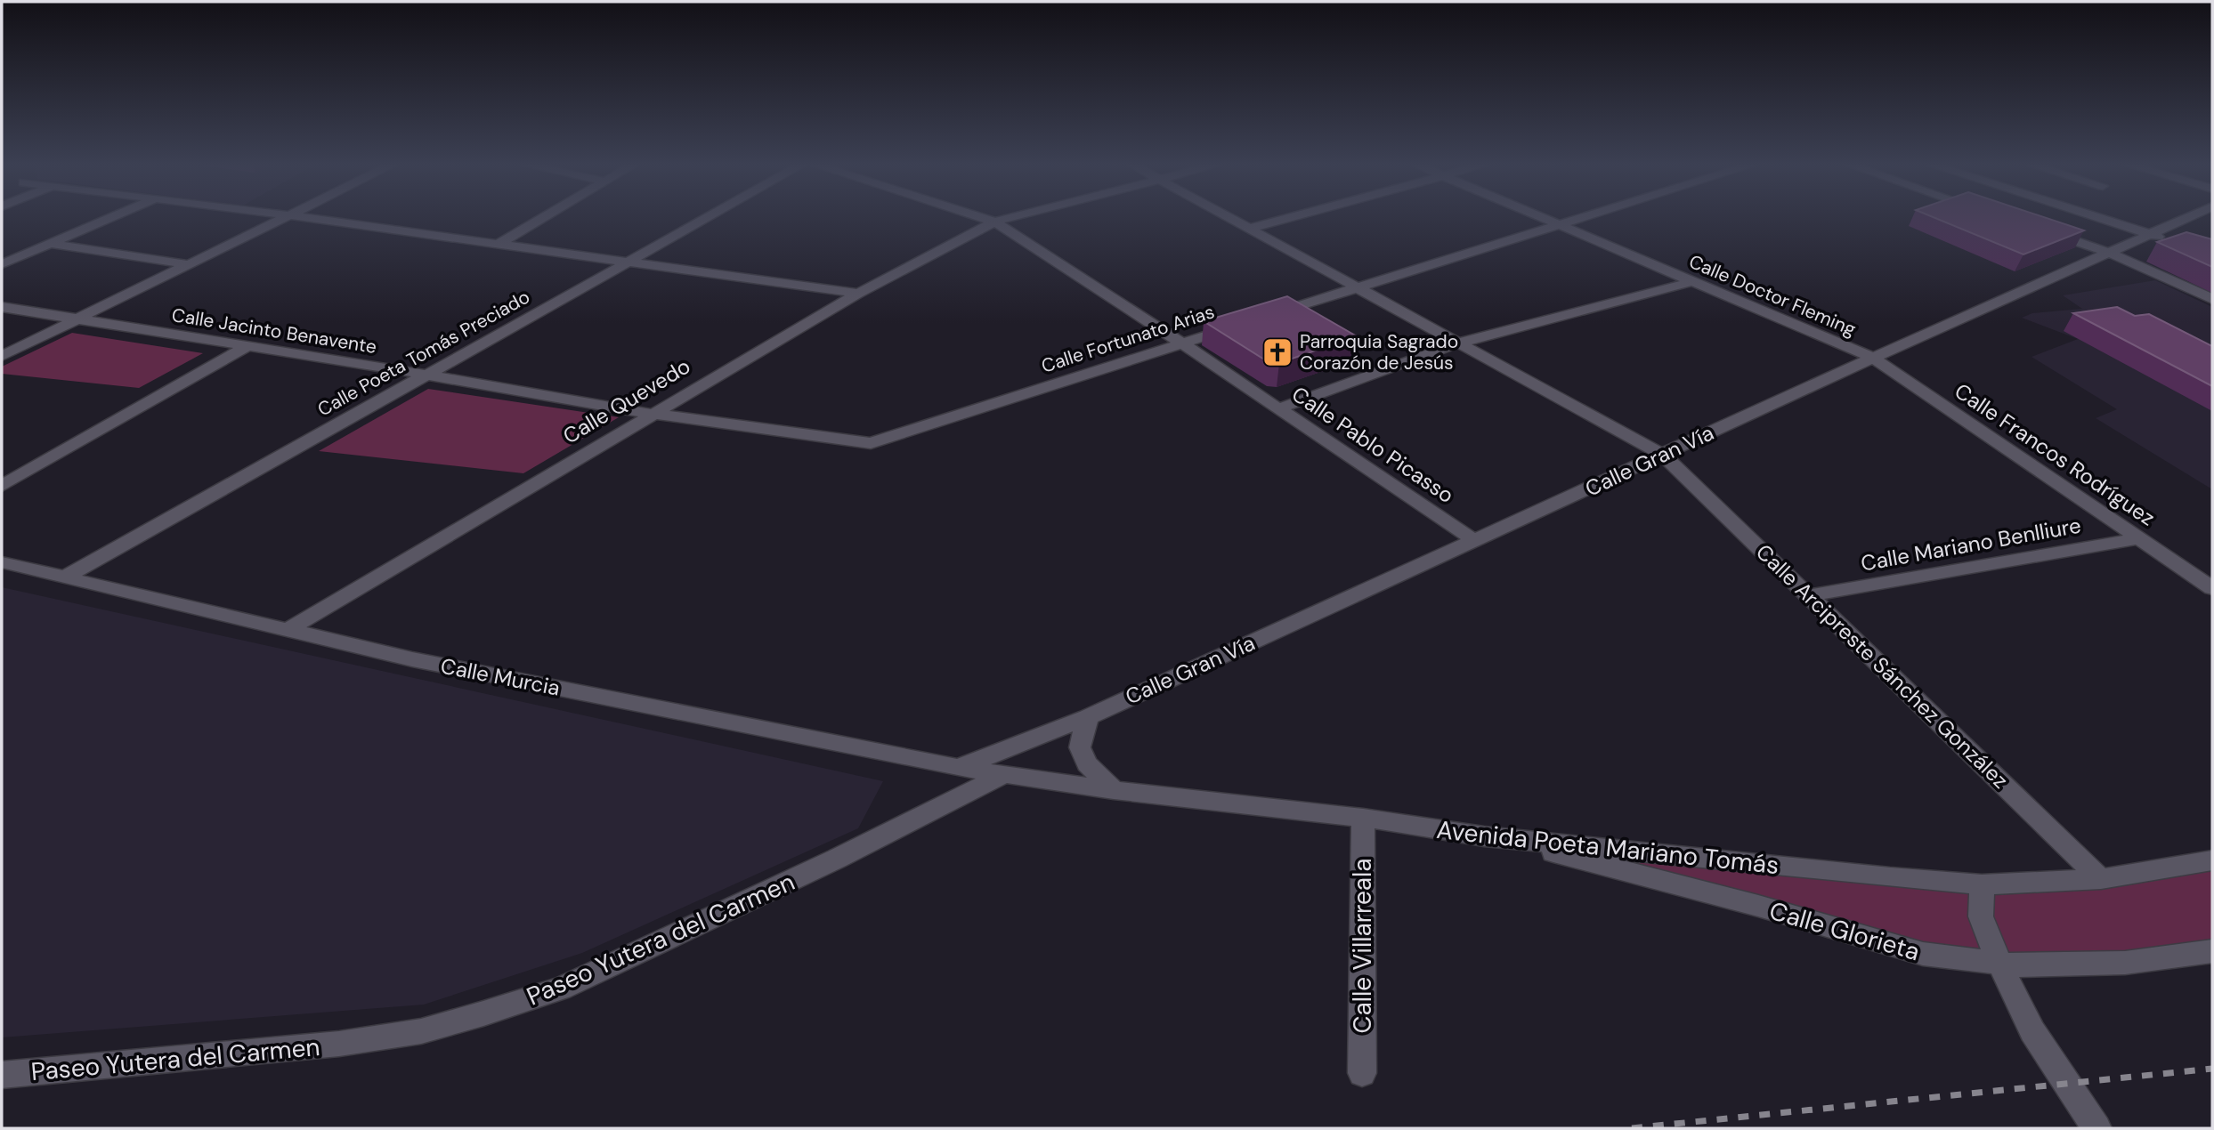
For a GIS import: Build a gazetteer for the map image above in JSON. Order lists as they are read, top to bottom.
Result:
{
  "streets": {
    "street": [
      "Calle Doctor Fleming",
      "Calle Jacinto Benavente",
      "Calle Fortunato Arias",
      "Calle Poeta Tomás Preciado",
      "Calle Quevedo",
      "Calle Pablo Picasso",
      "Calle Francos Rodríguez",
      "Calle Gran Vía",
      "Calle Mariano Benlliure",
      "Calle Arcipreste Sánchez González",
      "Calle Murcia",
      "Avenida Poeta Mariano Tomás",
      "Calle Glorieta",
      "Paseo Yutera del Carmen",
      "Calle Villarreala"
    ]
  },
  "crossings": [
    ["Calle Doctor Fleming", "Calle Francos Rodríguez"],
    ["Calle Doctor Fleming", "Calle Gran Vía"],
    ["Calle Jacinto Benavente", "Calle Fortunato Arias"],
    ["Calle Jacinto Benavente", "Calle Poeta Tomás Preciado"],
    ["Calle Jacinto Benavente", "Calle Quevedo"],
    ["Calle Fortunato Arias", "Calle Quevedo"],
    ["Calle Fortunato Arias", "Calle Pablo Picasso"],
    ["Calle Poeta Tomás Preciado", "Calle Murcia"],
    ["Calle Quevedo", "Calle Pablo Picasso"],
    ["Calle Quevedo", "Calle Murcia"],
    ["Calle Pablo Picasso", "Calle Gran Vía"],
    ["Calle Francos Rodríguez", "Calle Gran Vía"],
    ["Calle Francos Rodríguez", "Calle Mariano Benlliure"],
    ["Calle Gran Vía", "Calle Arcipreste Sánchez González"],
    ["Calle Gran Vía", "Calle Murcia"],
    ["Calle Mariano Benlliure", "Calle Arcipreste Sánchez González"],
    ["Calle Arcipreste Sánchez González", "Avenida Poeta Mariano Tomás"],
    ["Calle Murcia", "Avenida Poeta Mariano Tomás"],
    ["Calle Murcia", "Paseo Yutera del Carmen"],
    ["Avenida Poeta Mariano Tomás", "Calle Glorieta"],
    ["Avenida Poeta Mariano Tomás", "Paseo Yutera del Carmen"],
    ["Avenida Poeta Mariano Tomás", "Calle Villarreala"]
  ],
  "places": {
    "church": ["Parroquia Sagrado Corazón de Jesús"]
  }
}
